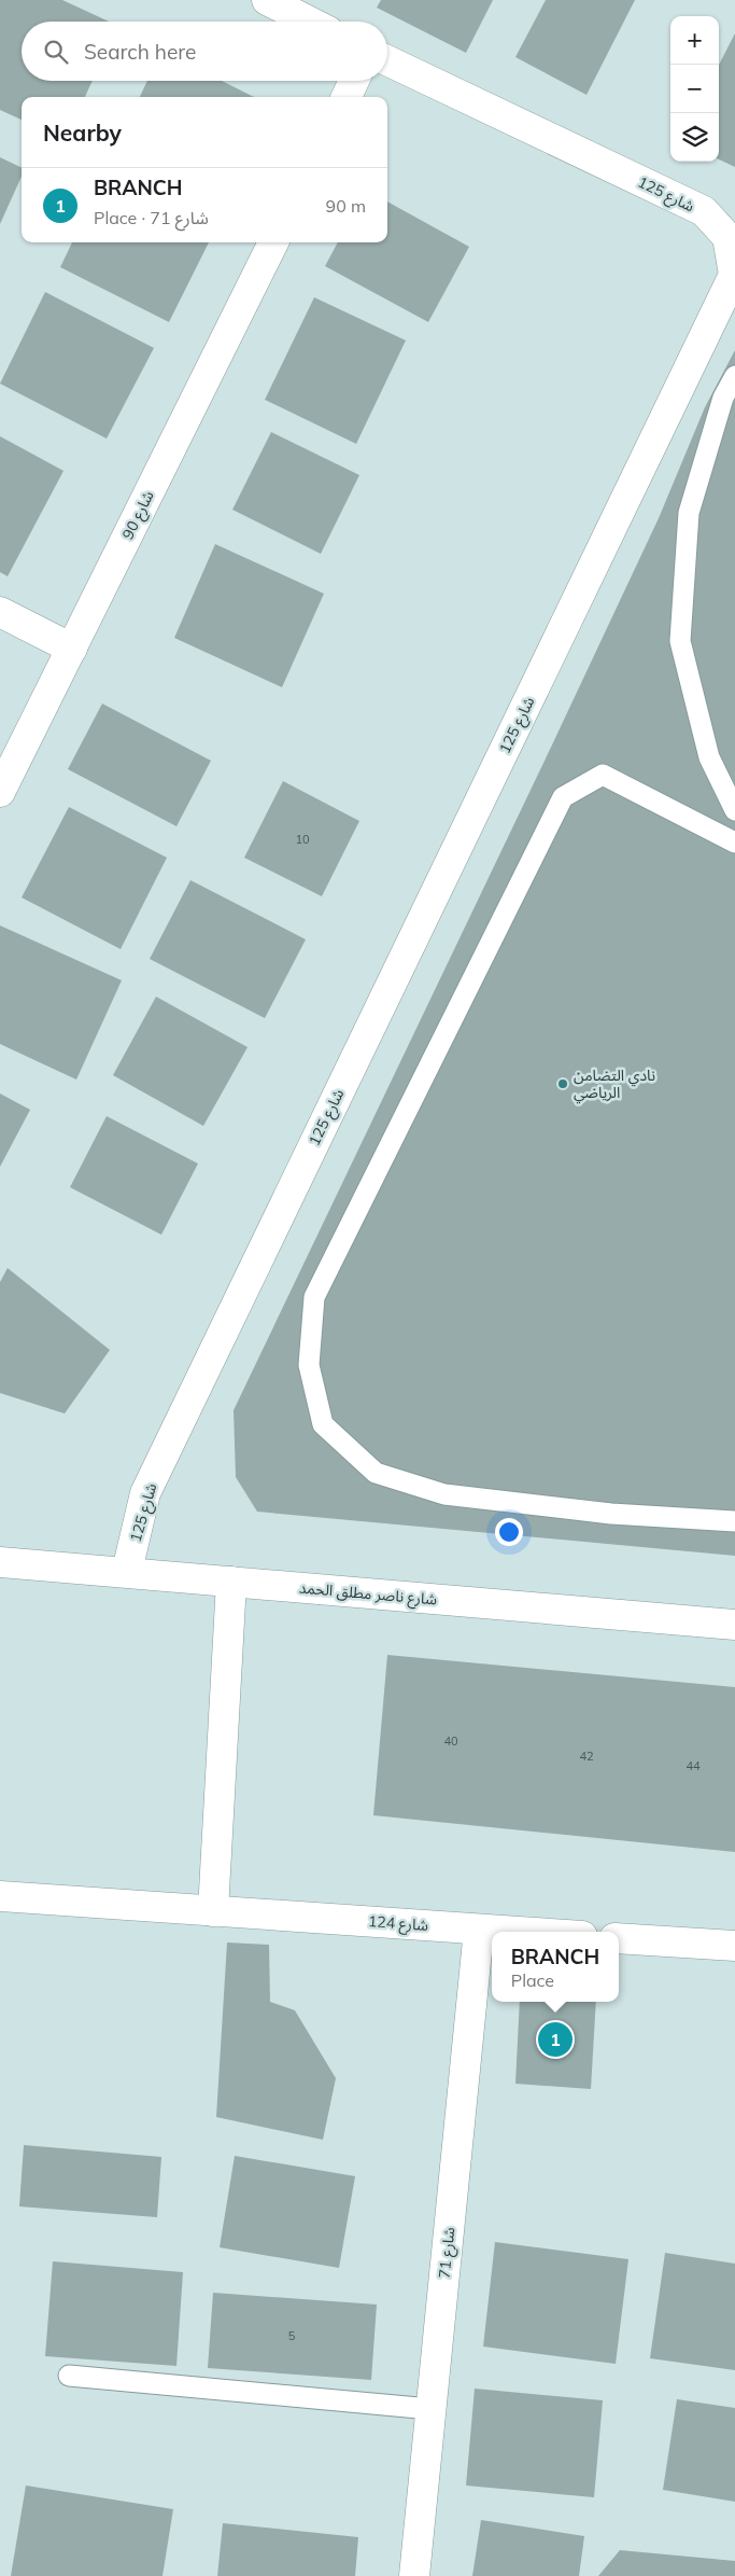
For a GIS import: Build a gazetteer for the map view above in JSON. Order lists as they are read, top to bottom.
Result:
{
  "streets": {
    "street": [
      "شارع 125",
      "شارع 90",
      "شارع ناصر مطلق الحمد",
      "شارع 124",
      "شارع 71"
    ]
  },
  "crossings": [
    ["شارع 125", "شارع ناصر مطلق الحمد"],
    ["شارع 124", "شارع 71"]
  ],
  "places": ["نادي التضامن الرياضي"],
  "house_numbers": [
    "10",
    "40",
    "42",
    "44",
    "5"
  ],
  "page": {
    "map_buttons": ["+", "−"],
    "search": "Search here",
    "heading": "Nearby",
    "list": [
      {
        "mark": "1",
        "name": "BRANCH",
        "note": "Place · شارع 71",
        "value": "90 m"
      }
    ],
    "popup": ["BRANCH", "Place"],
    "pins": "1"
  }
}
